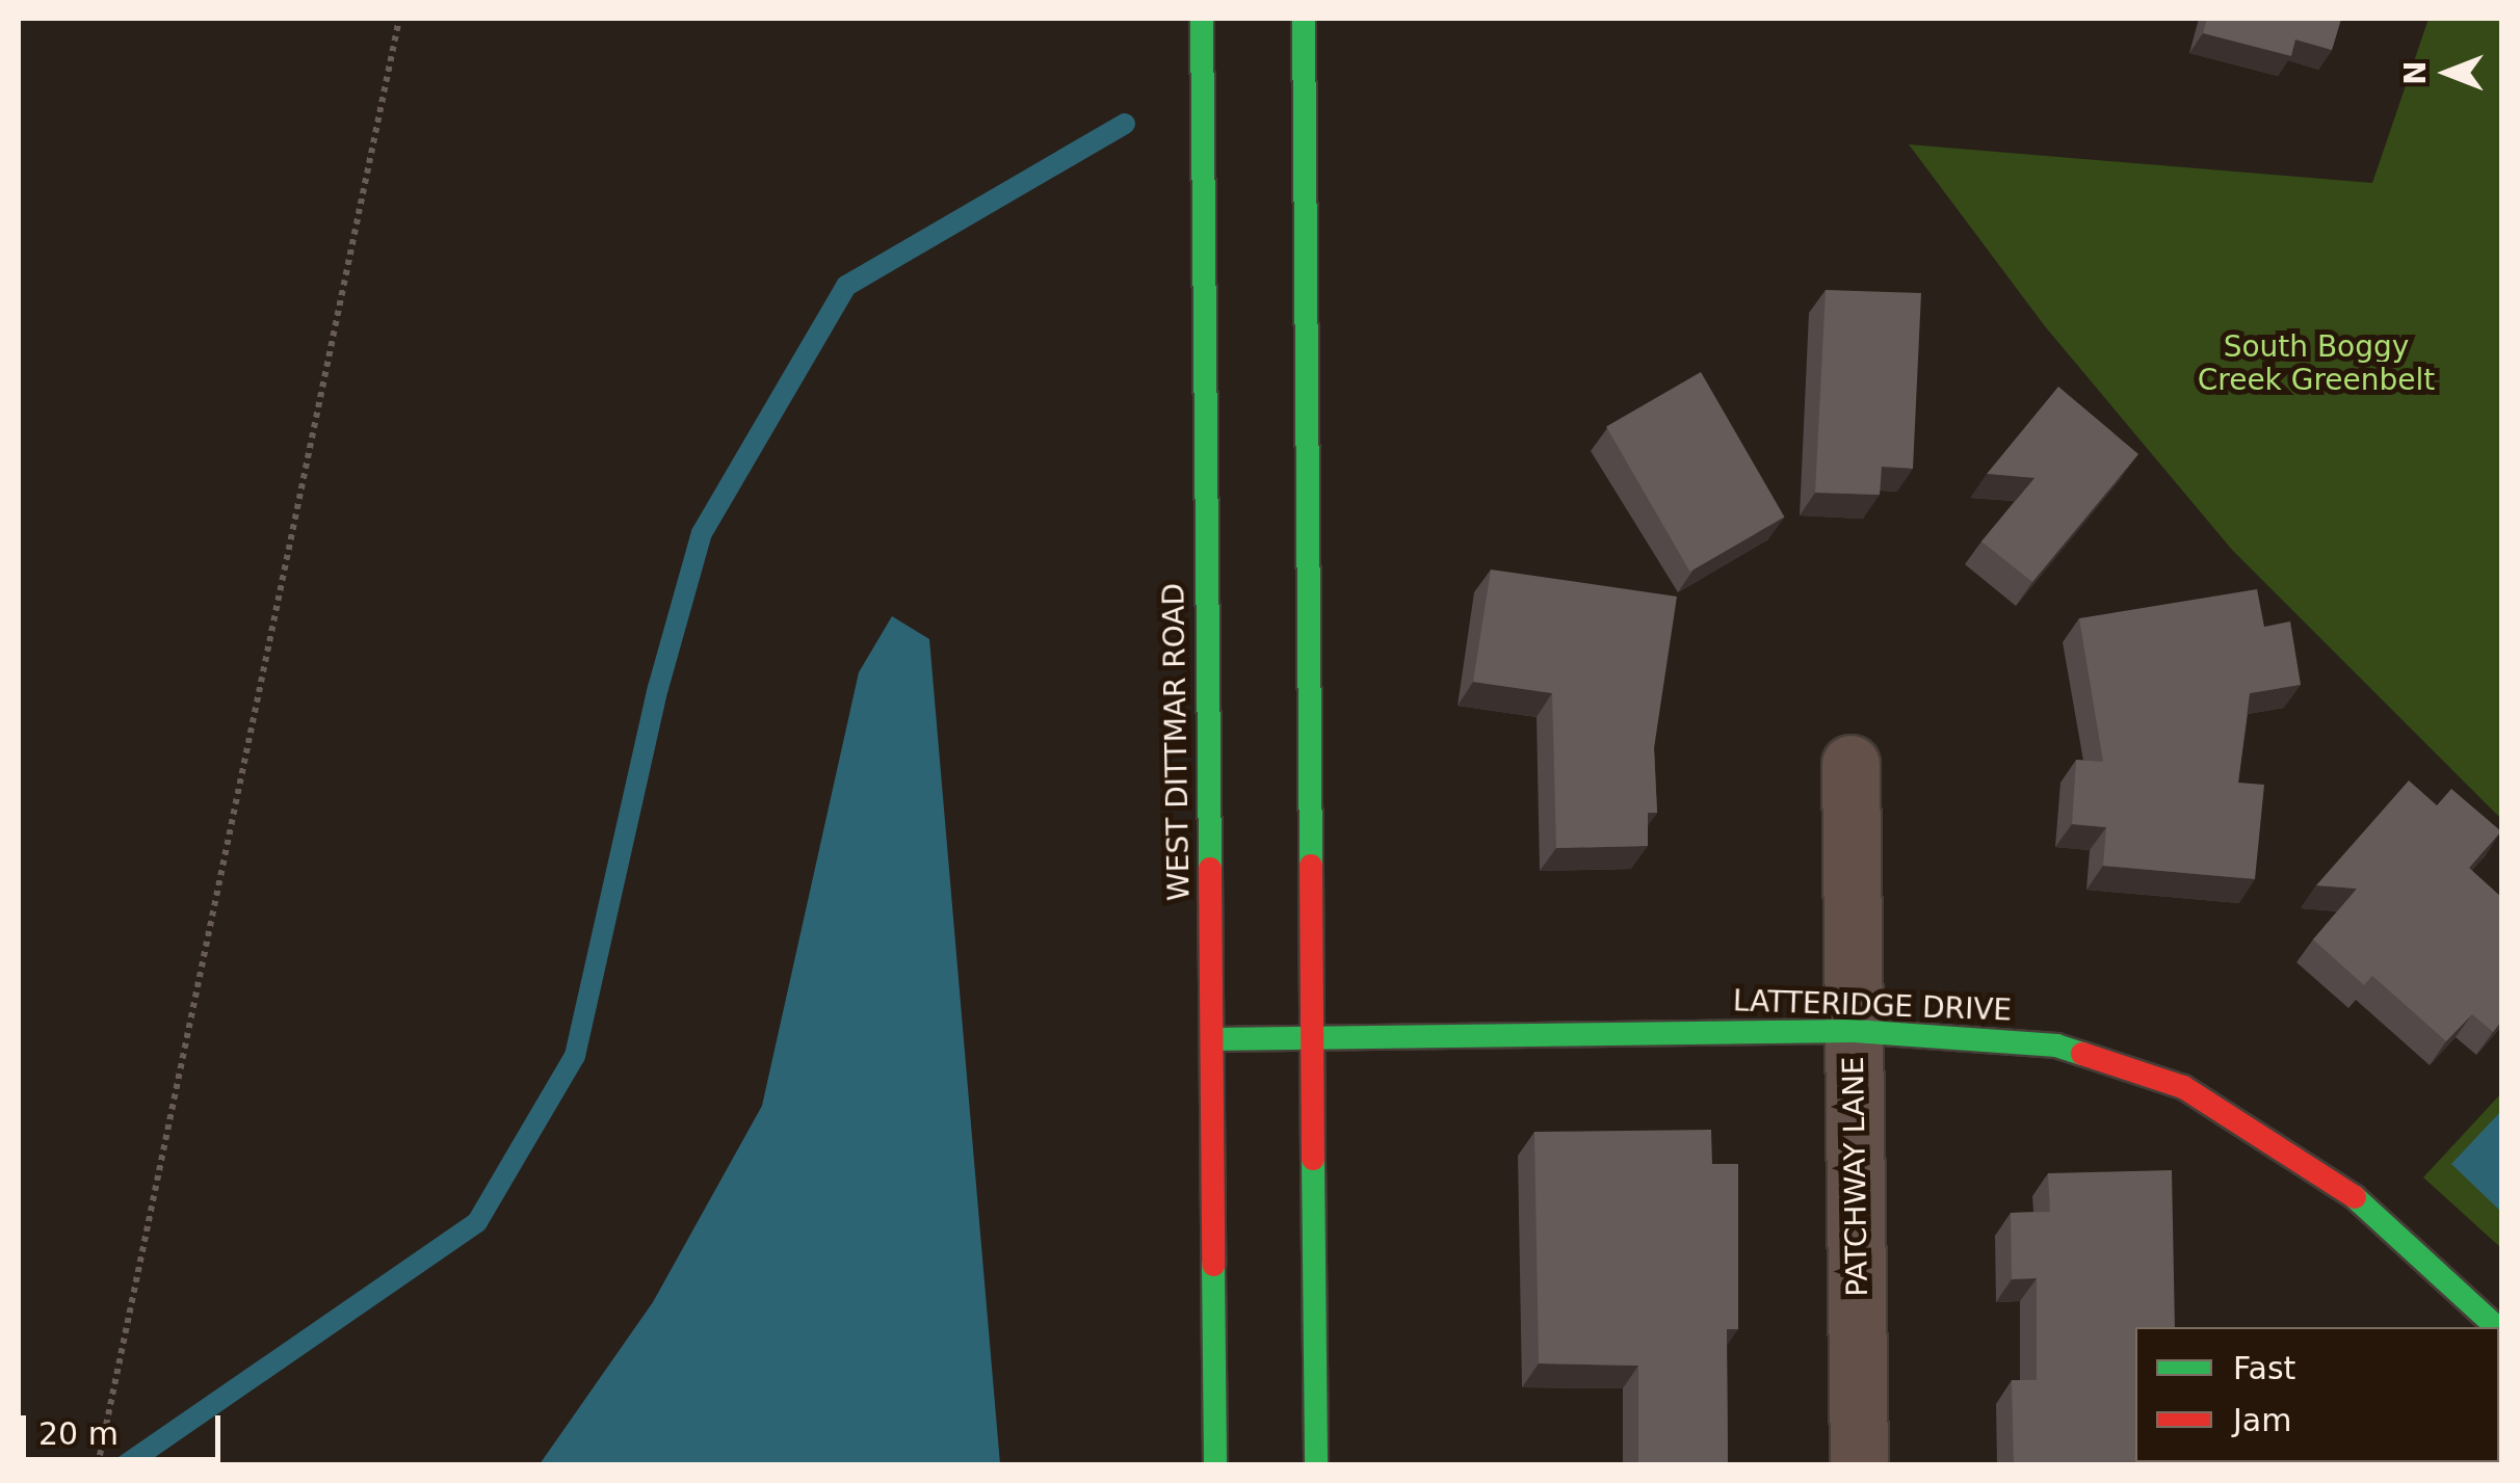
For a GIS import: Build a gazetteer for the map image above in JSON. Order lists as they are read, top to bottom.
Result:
{
  "streets": {
    "street": ["WEST DITTMAR ROAD", "LATTERIDGE DRIVE", "PATCHWAY LANE"]
  },
  "crossings": [
    ["WEST DITTMAR ROAD", "LATTERIDGE DRIVE"],
    ["LATTERIDGE DRIVE", "PATCHWAY LANE"]
  ],
  "parks": ["South Boggy Creek Greenbelt"],
  "legend": ["Fast", "Jam"],
  "scale_bar": "20 m",
  "north": "left"
}
